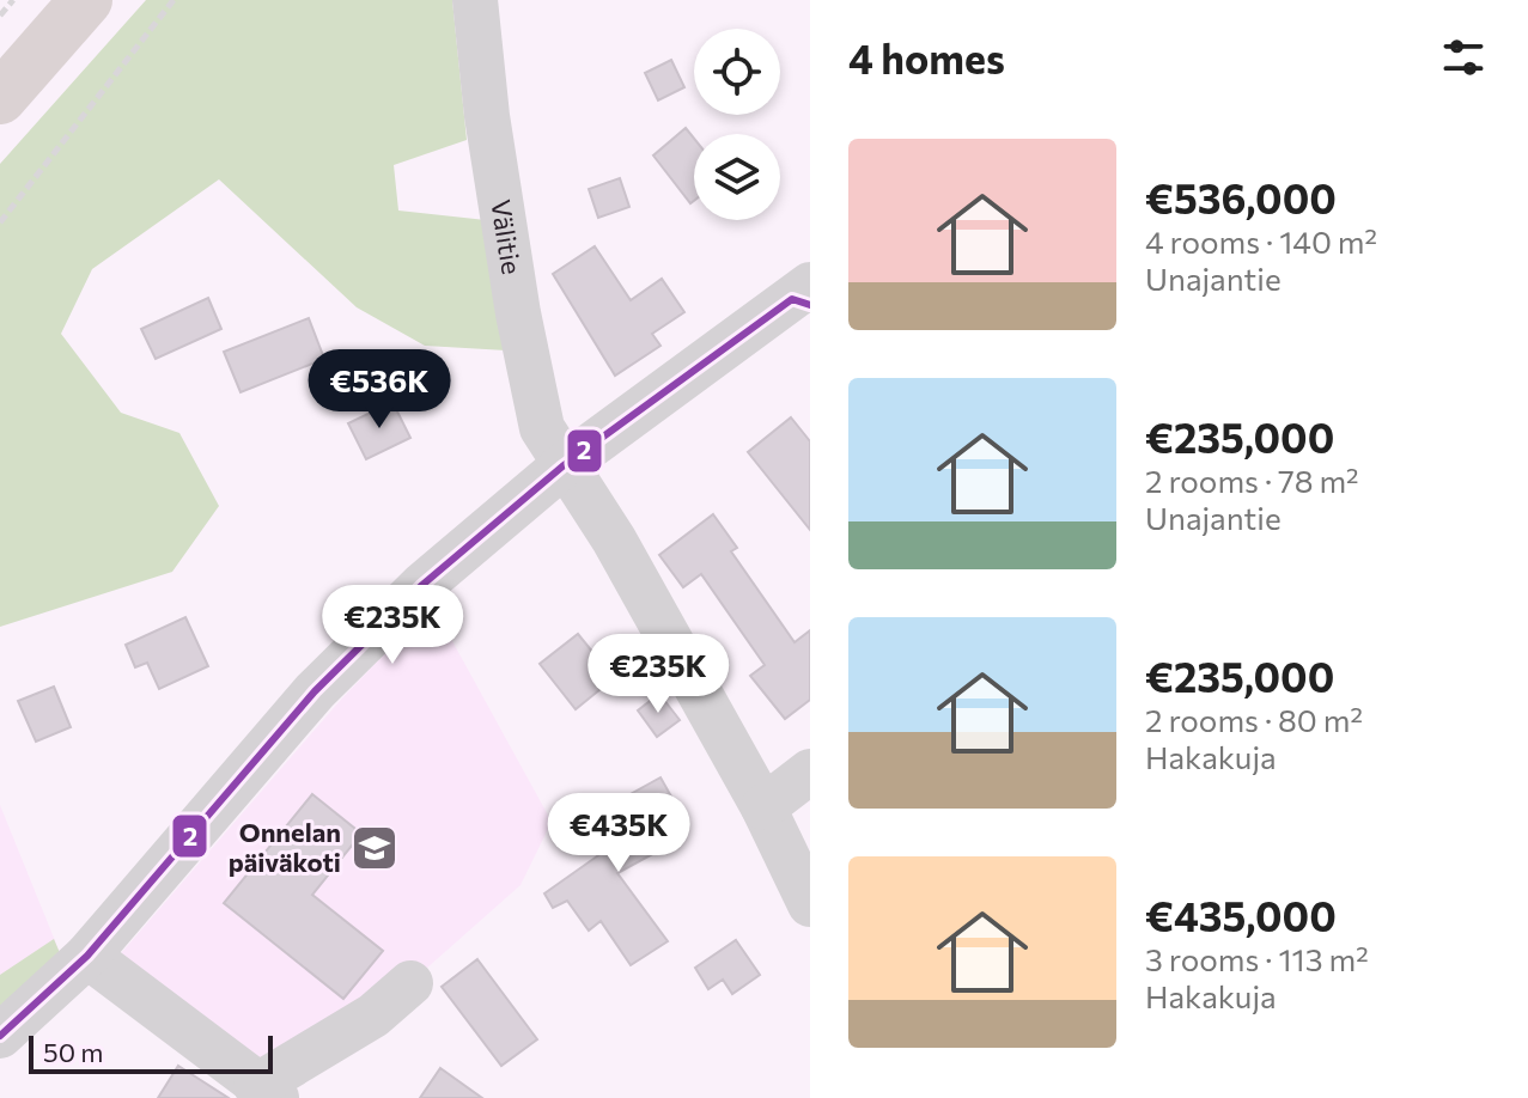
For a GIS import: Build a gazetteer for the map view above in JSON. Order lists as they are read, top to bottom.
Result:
{
  "streets": {
    "street": ["Välitie"]
  },
  "places": {
    "school or university": ["Onnelan päiväkoti"]
  },
  "lines": ["transit line 2"],
  "scale_bar": "50 m",
  "page": {
    "heading": "4 homes",
    "list": [
      {
        "name": "€536,000",
        "note": "4 rooms · 140 m² · Unajantie"
      },
      {
        "name": "€235,000",
        "note": "2 rooms · 78 m² · Unajantie"
      },
      {
        "name": "€235,000",
        "note": "2 rooms · 80 m² · Hakakuja"
      },
      {
        "name": "€435,000",
        "note": "3 rooms · 113 m² · Hakakuja"
      }
    ],
    "price": [
      "€536K",
      "€235K",
      "€235K",
      "€435K"
    ],
    "scale": "50 m"
  }
}
